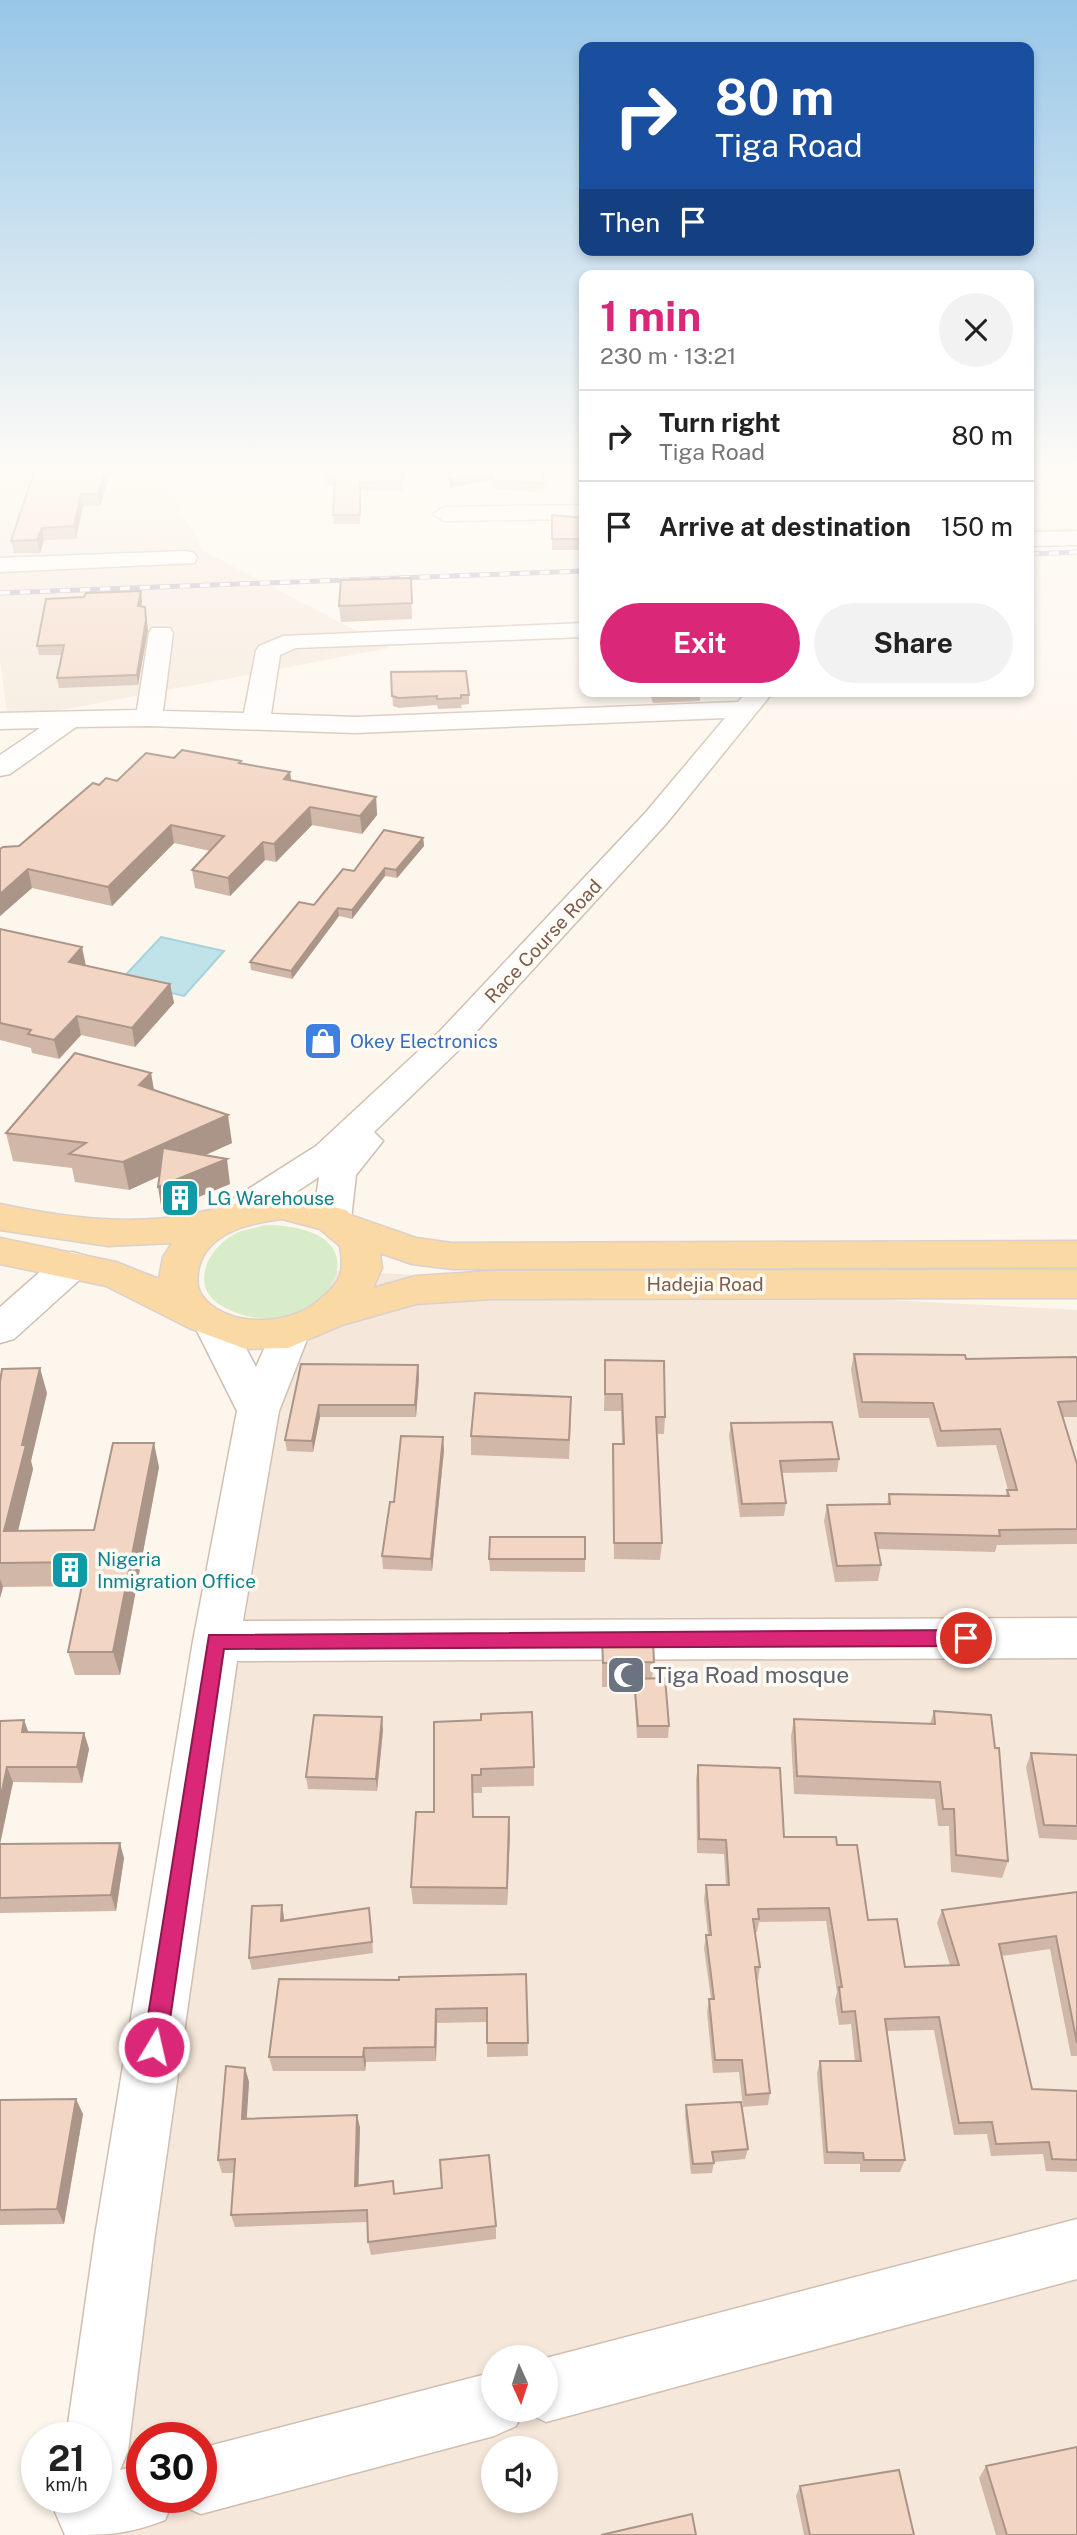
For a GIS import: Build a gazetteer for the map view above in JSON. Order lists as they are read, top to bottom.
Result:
{
  "streets": {
    "main road": ["Hadejia Road"],
    "street": ["Race Course Road"]
  },
  "crossings": [
    ["Race Course Road", "Hadejia Road"]
  ],
  "places": {
    "shop": ["Okey Electronics"],
    "building": ["LG Warehouse", "Nigeria Inmigration Office"],
    "mosque": ["Tiga Road mosque"]
  },
  "north": "bottom",
  "page": {
    "turn": ["80 m", "Tiga Road"],
    "then": "Then",
    "heading": ["1 min", "230 m · 13:21"],
    "list": [
      {
        "name": "Turn right",
        "note": "Tiga Road",
        "value": "80 m"
      },
      {
        "name": "Arrive at destination",
        "value": "150 m"
      }
    ],
    "buttons": ["Exit", "Share"],
    "speed": "21 km/h",
    "limit": "30"
  }
}
